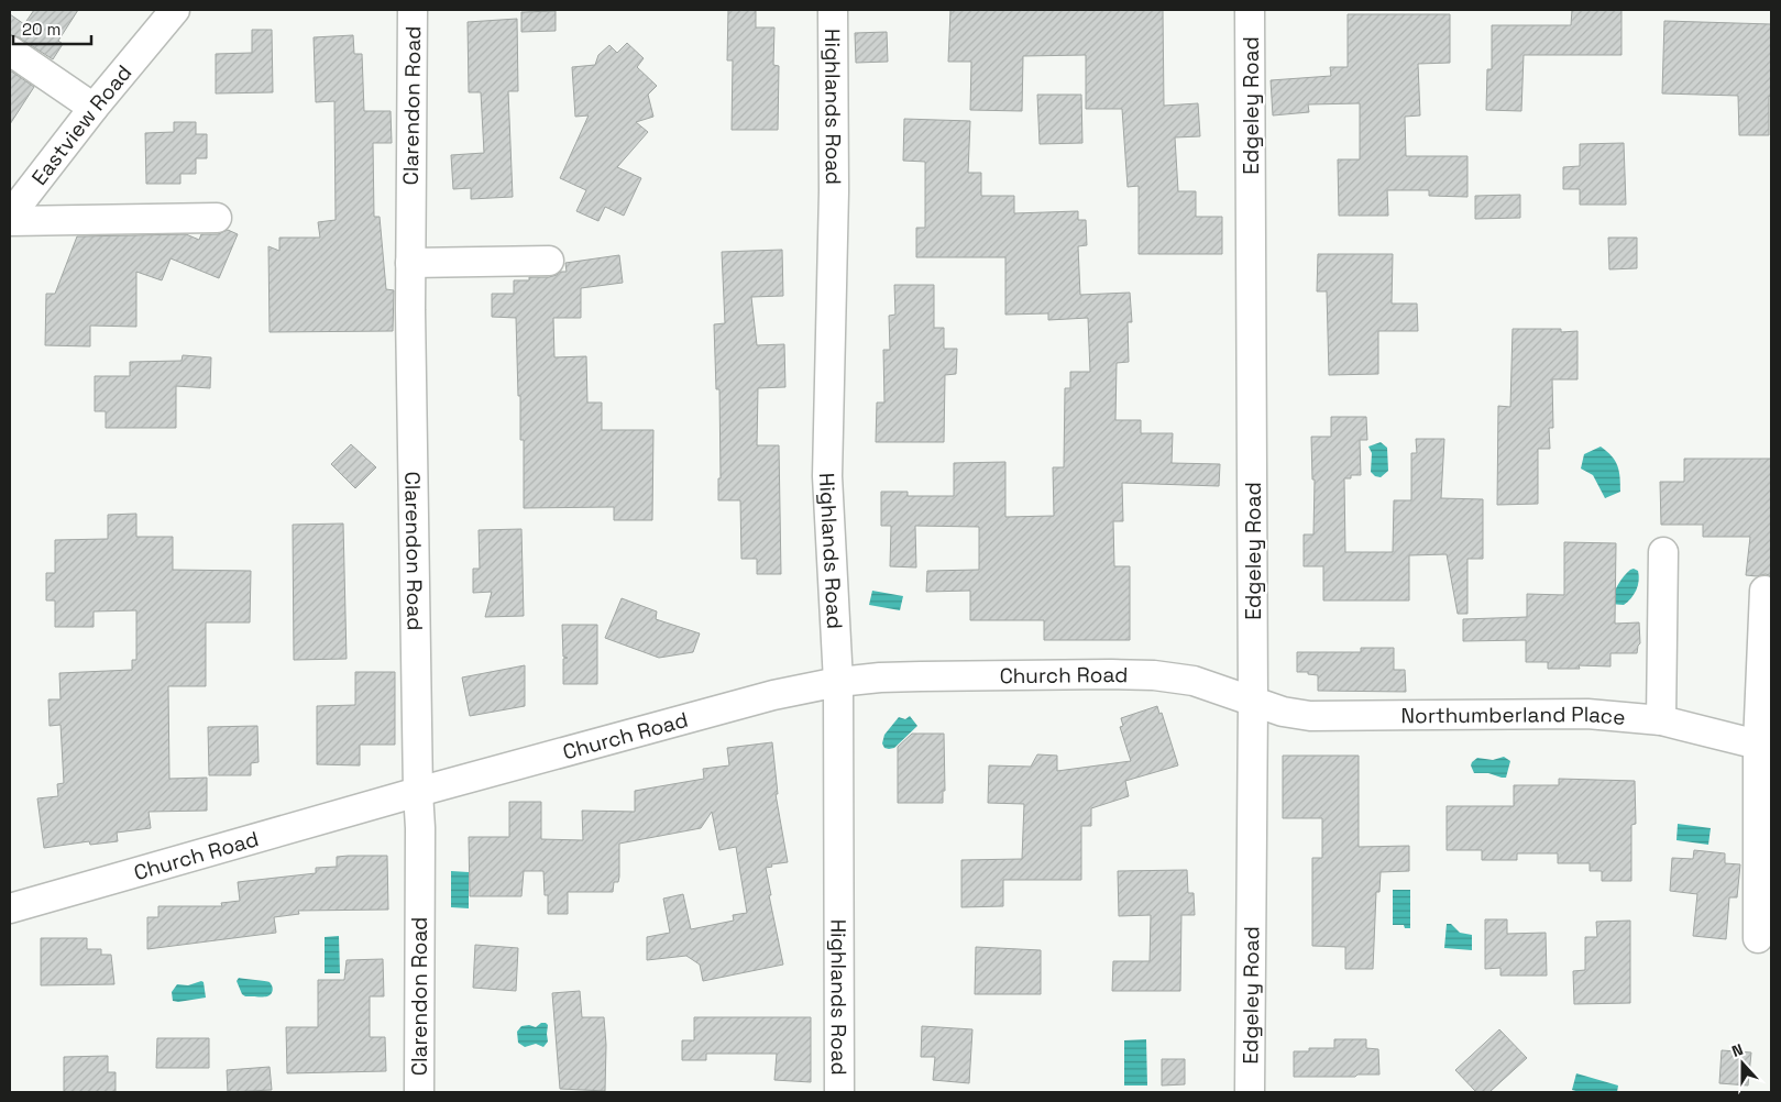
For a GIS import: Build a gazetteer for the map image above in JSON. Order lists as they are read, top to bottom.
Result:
{
  "streets": {
    "street": [
      "Clarendon Road",
      "Highlands Road",
      "Edgeley Road",
      "Eastview Road",
      "Church Road",
      "Northumberland Place"
    ]
  },
  "crossings": [
    ["Clarendon Road", "Church Road"],
    ["Highlands Road", "Church Road"],
    ["Edgeley Road", "Church Road"],
    ["Edgeley Road", "Northumberland Place"],
    ["Church Road", "Northumberland Place"]
  ],
  "scale_bar": "20 m",
  "north": "top"
}
